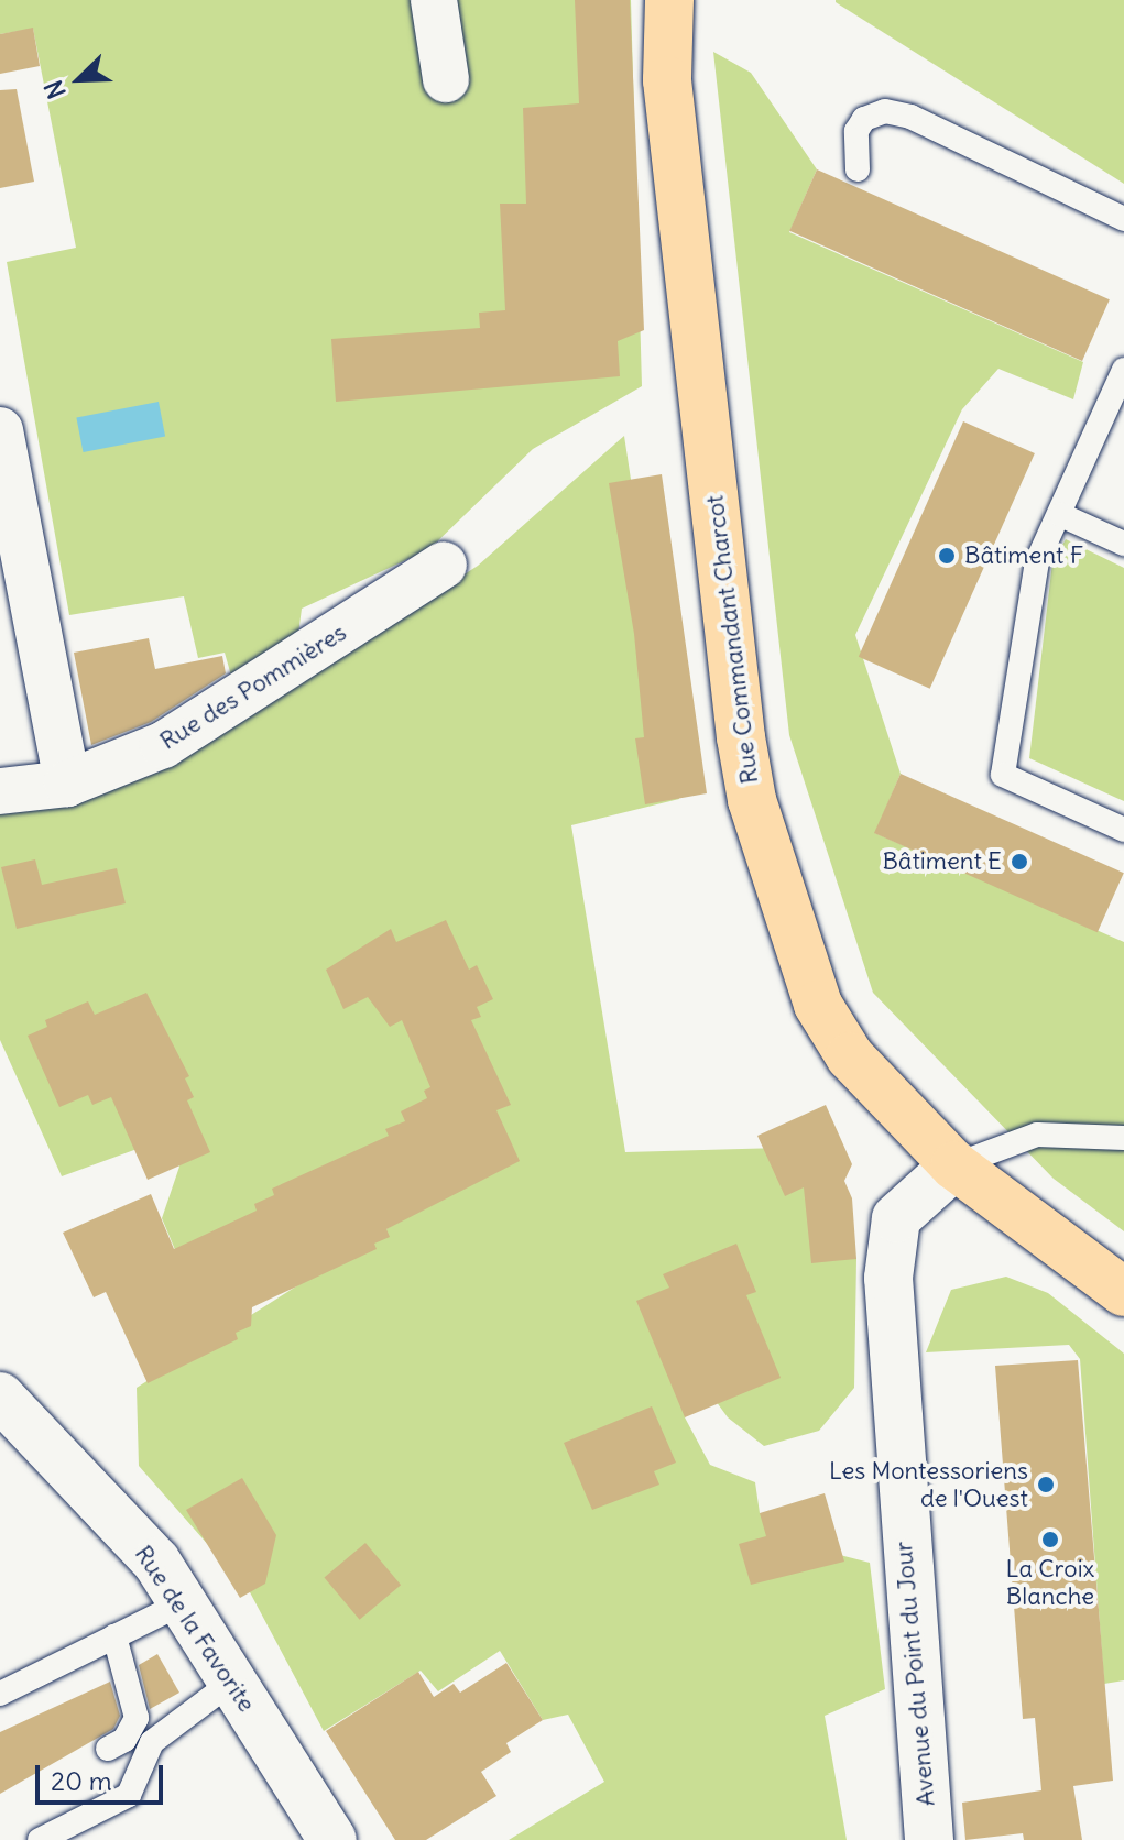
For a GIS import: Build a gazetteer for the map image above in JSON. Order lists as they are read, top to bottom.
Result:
{
  "streets": {
    "main road": ["Rue Commandant Charcot", "Rue de la Favorite", "Avenue du Point du Jour"],
    "street": ["Rue des Pommières"]
  },
  "crossings": [
    ["Rue Commandant Charcot", "Avenue du Point du Jour"]
  ],
  "places": [
    "Bâtiment F",
    "Bâtiment E",
    "Les Montessoriens de l'Ouest",
    "La Croix Blanche"
  ],
  "scale_bar": "20 m",
  "north": "bottom left"
}
